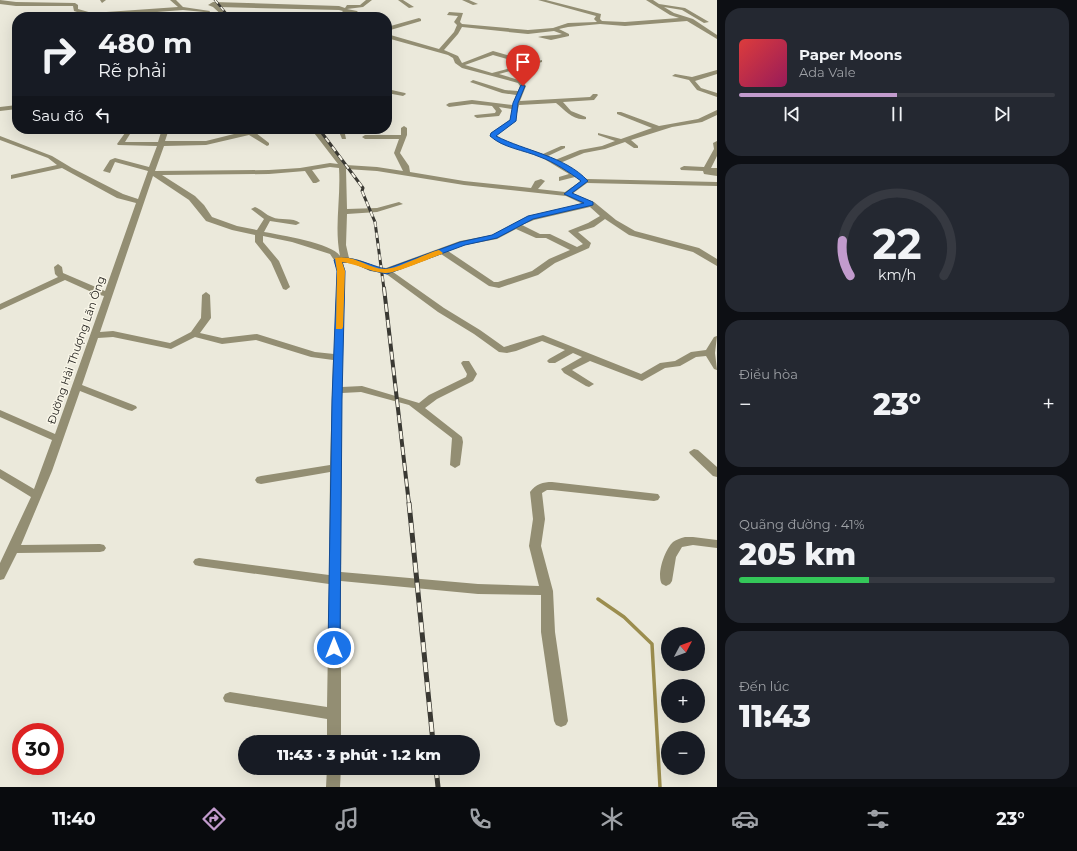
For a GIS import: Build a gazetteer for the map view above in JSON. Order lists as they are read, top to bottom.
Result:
{
  "streets": {
    "street": ["Đường Hải Thượng Lãn Ông"]
  },
  "north": "top right",
  "page": {
    "turn": ["480 m", "Rẽ phải"],
    "song": ["Paper Moons", "Ada Vale"],
    "then": "Sau đó",
    "tile": [
      "Điều hòa",
      ["Quãng đường · 41%", "205 km"],
      ["Đến lúc", "11:43"]
    ],
    "heat": ["−", "23°", "+"],
    "map_buttons": ["+", "−"],
    "limit": "30",
    "trip": "11:43 · 3 phút · 1.2 km",
    "tabs": ["11:40", "23°"],
    "gauge": ["22", "km/h"]
  }
}
